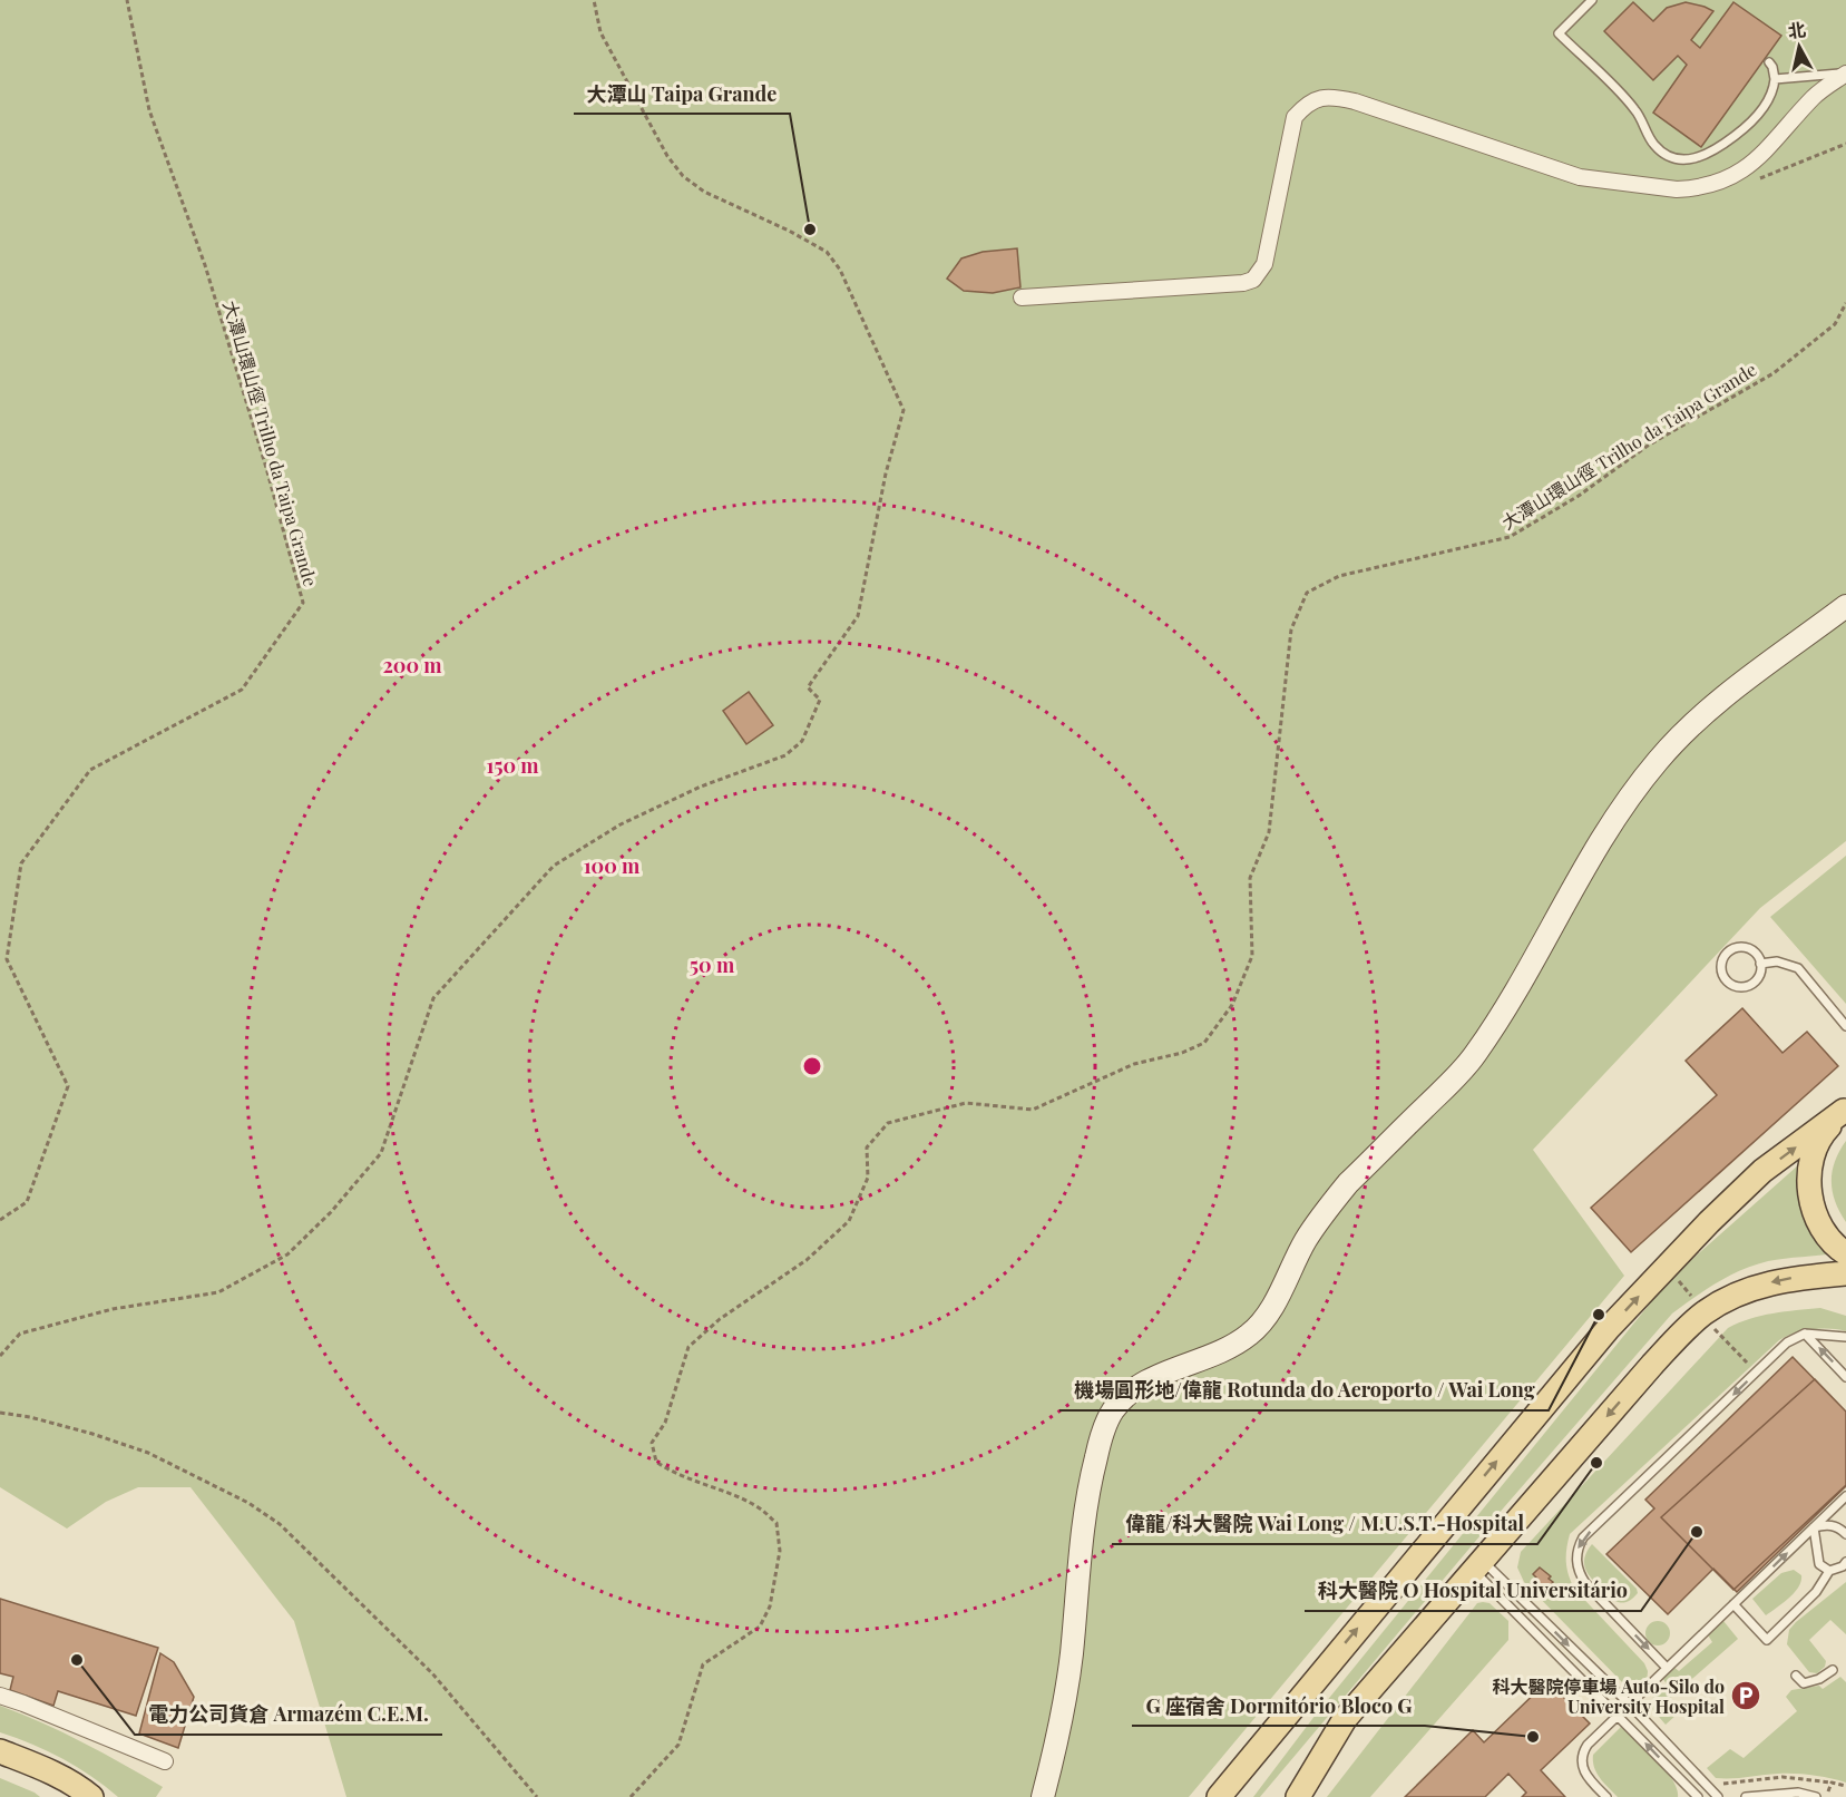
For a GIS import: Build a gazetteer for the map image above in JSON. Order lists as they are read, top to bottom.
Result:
{
  "streets": {
    "path": ["大潭山環山徑 Trilho da Taipa Grande"]
  },
  "places": {
    "other": [
      "大潭山 Taipa Grande",
      "機場圓形地/偉龍 Rotunda do Aeroporto / Wai Long",
      "偉龍/科大醫院 Wai Long / M.U.S.T.-Hospital",
      "科大醫院 O Hospital Universitário",
      "電力公司貨倉 Armazém C.E.M.",
      "G 座宿舍 Dormitório Bloco G"
    ],
    "parking": ["科大醫院停車場 Auto-Silo do University Hospital"]
  },
  "north": "top",
  "rings": [
    "200 m",
    "150 m",
    "100 m",
    "50 m"
  ]
}
